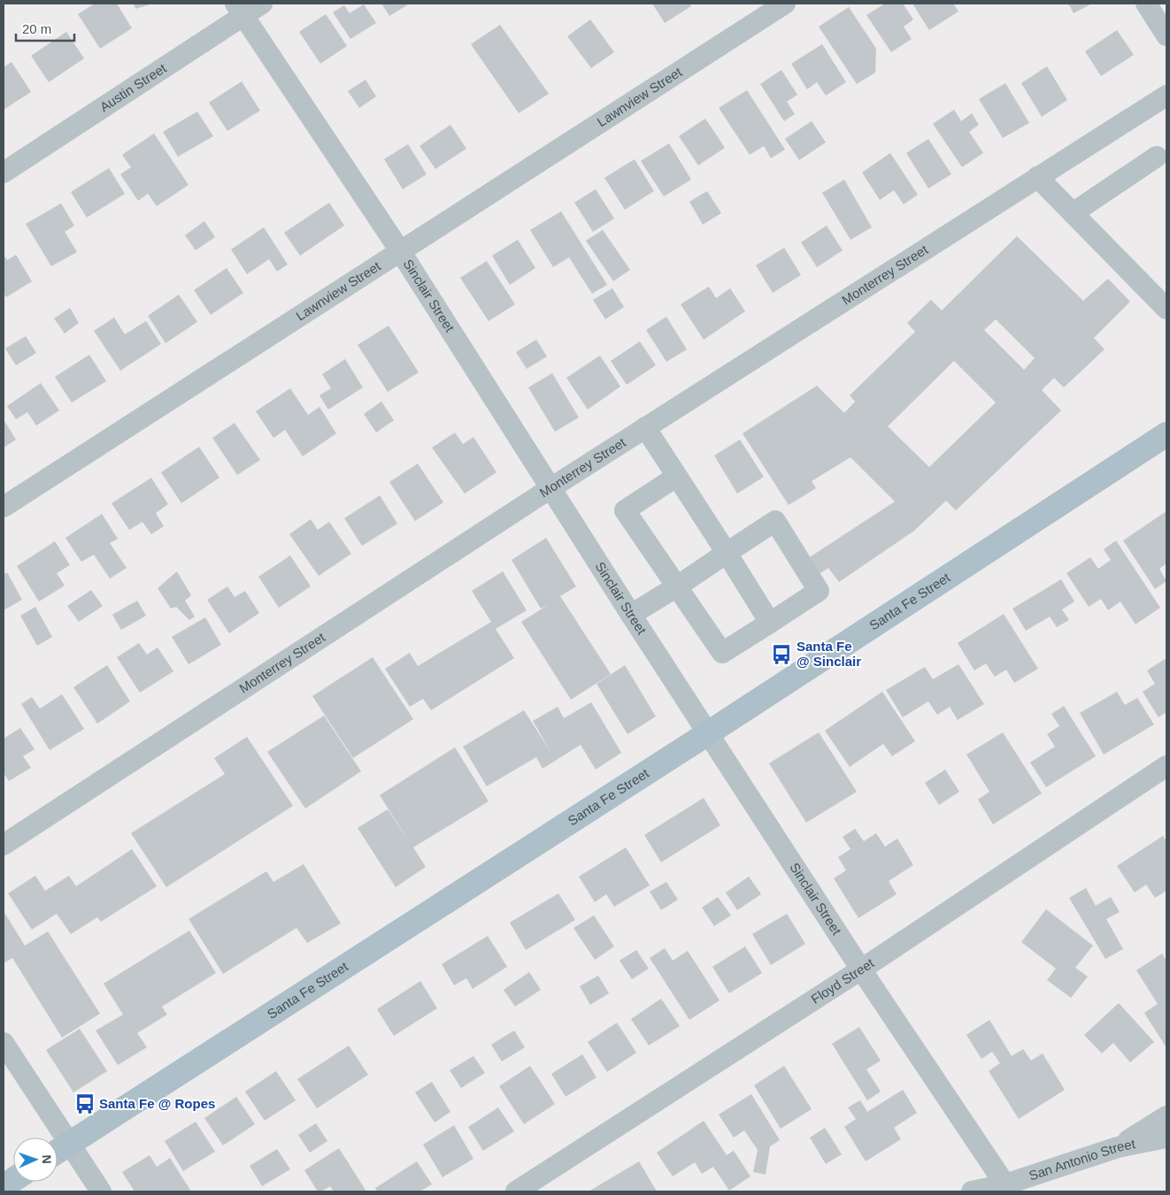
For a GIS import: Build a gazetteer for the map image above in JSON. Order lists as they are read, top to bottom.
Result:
{
  "streets": {
    "main road": ["Santa Fe Street"],
    "street": [
      "Austin Street",
      "Lawnview Street",
      "Monterrey Street",
      "Sinclair Street",
      "Floyd Street",
      "San Antonio Street"
    ]
  },
  "crossings": [
    ["Austin Street", "Sinclair Street"],
    ["Lawnview Street", "Sinclair Street"],
    ["Monterrey Street", "Sinclair Street"],
    ["Sinclair Street", "Santa Fe Street"],
    ["Sinclair Street", "Floyd Street"],
    ["Sinclair Street", "San Antonio Street"]
  ],
  "places": {
    "bus stop": ["Santa Fe @ Sinclair", "Santa Fe @ Ropes"]
  },
  "scale_bar": "20 m",
  "north": "right"
}
